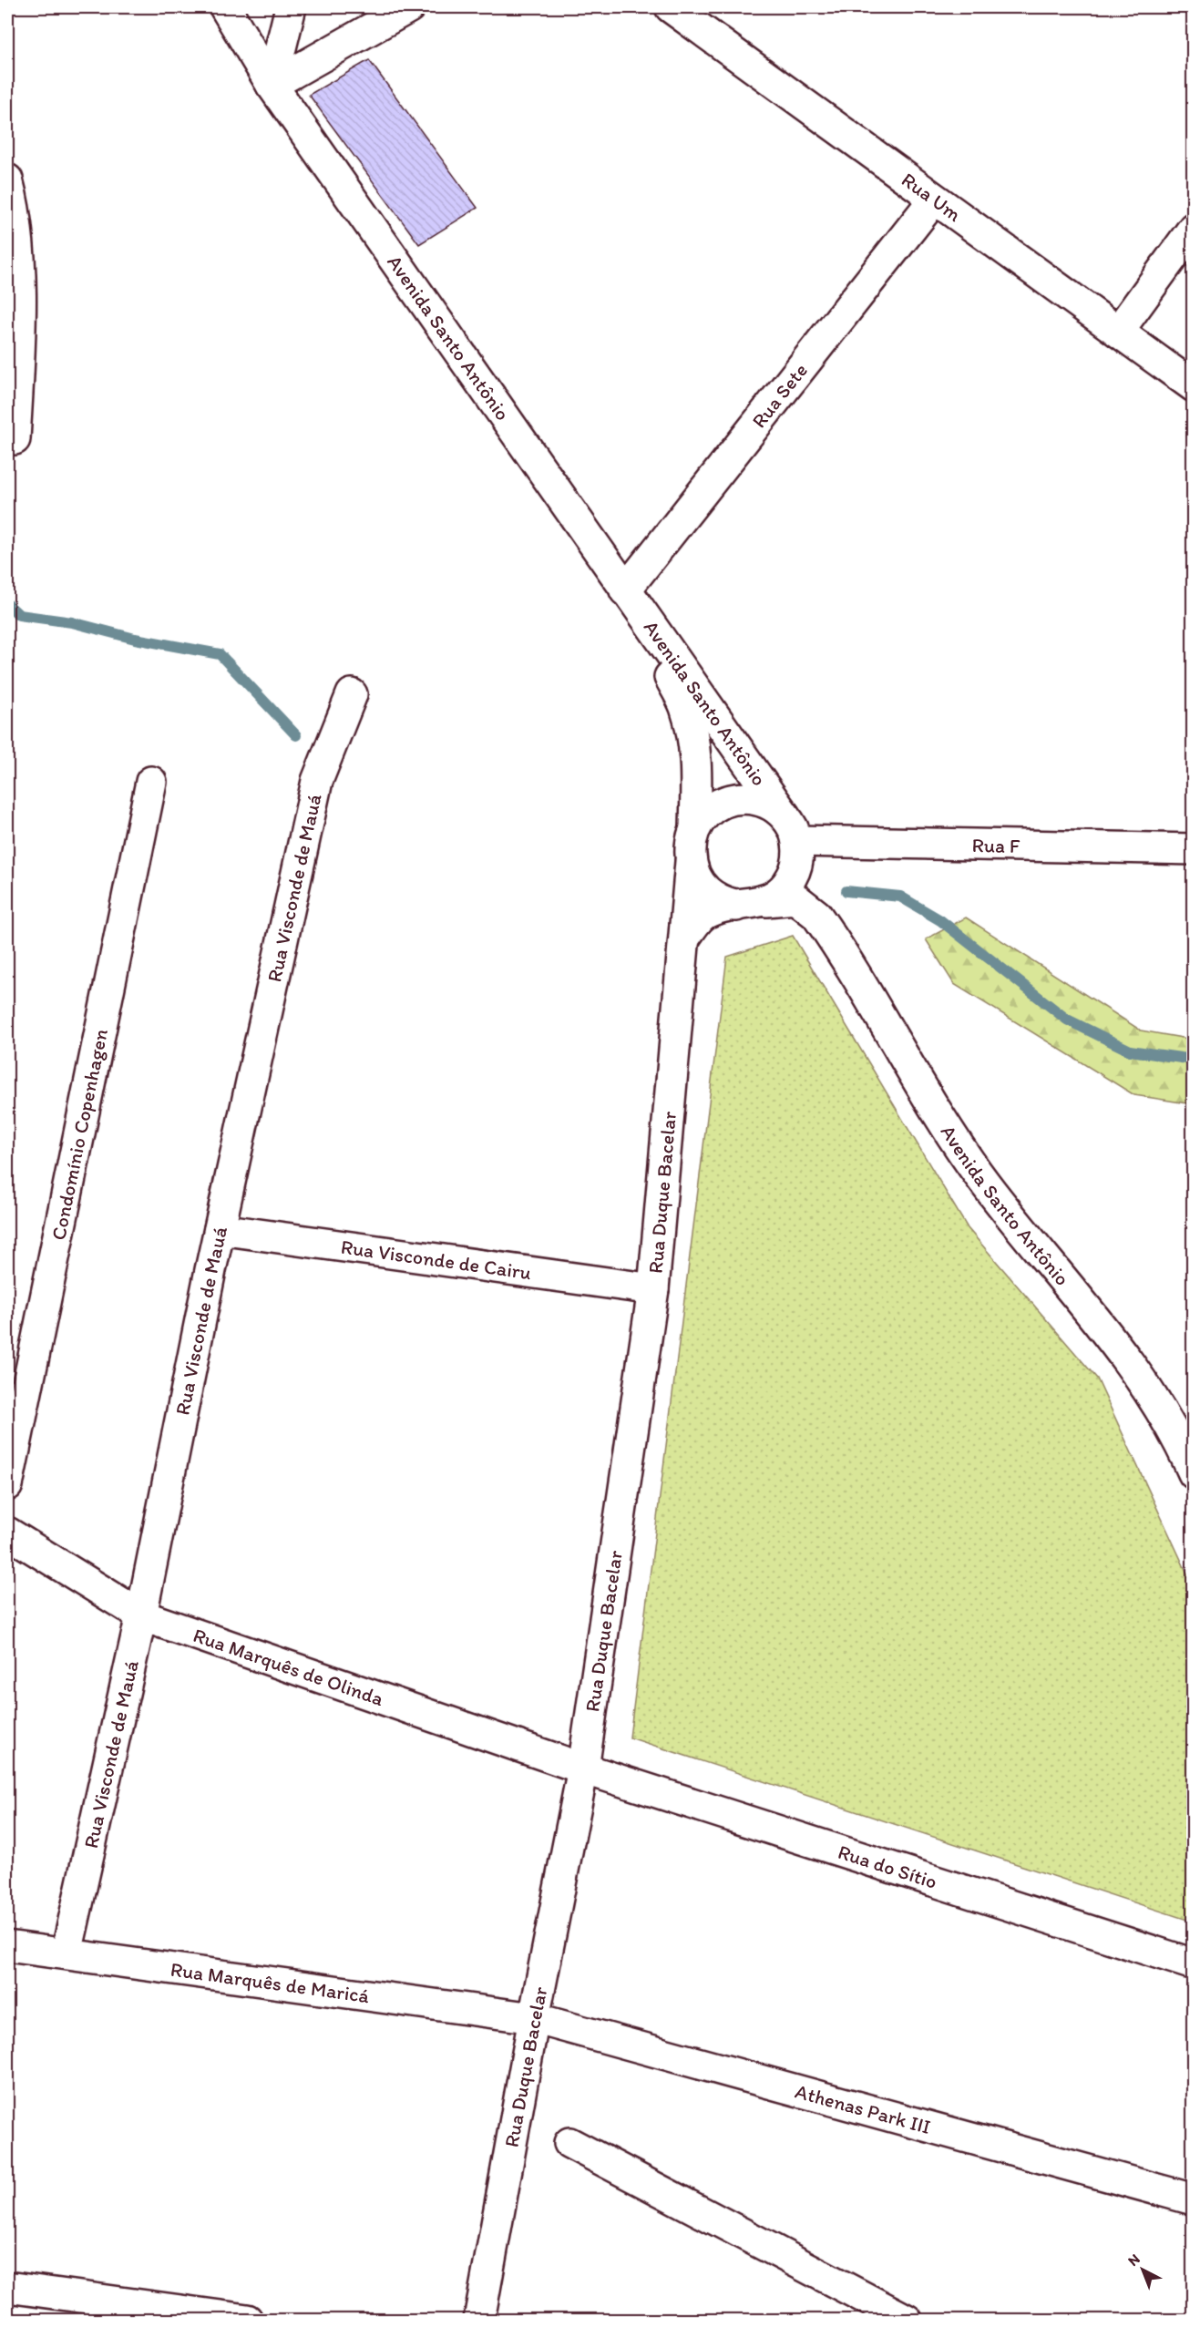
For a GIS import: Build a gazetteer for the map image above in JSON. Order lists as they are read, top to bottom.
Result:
{
  "streets": {
    "street": [
      "Rua Um",
      "Avenida Santo Antônio",
      "Rua Sete",
      "Rua F",
      "Rua Visconde de Mauá",
      "Condomínio Copenhagen",
      "Rua Duque Bacelar",
      "Rua Visconde de Cairu",
      "Rua Marquês de Olinda",
      "Rua do Sítio",
      "Rua Marquês de Maricá",
      "Athenas Park III"
    ]
  },
  "crossings": [
    ["Rua Um", "Rua Sete"],
    ["Avenida Santo Antônio", "Rua Sete"],
    ["Avenida Santo Antônio", "Rua F"],
    ["Avenida Santo Antônio", "Rua Duque Bacelar"],
    ["Rua Visconde de Mauá", "Rua Visconde de Cairu"],
    ["Rua Visconde de Mauá", "Rua Marquês de Olinda"],
    ["Rua Visconde de Mauá", "Rua Marquês de Maricá"],
    ["Rua Duque Bacelar", "Rua Visconde de Cairu"],
    ["Rua Duque Bacelar", "Rua Marquês de Olinda"],
    ["Rua Duque Bacelar", "Rua do Sítio"],
    ["Rua Duque Bacelar", "Rua Marquês de Maricá"],
    ["Rua Duque Bacelar", "Athenas Park III"],
    ["Rua Marquês de Olinda", "Rua do Sítio"],
    ["Rua Marquês de Maricá", "Athenas Park III"]
  ],
  "north": "top left"
}
